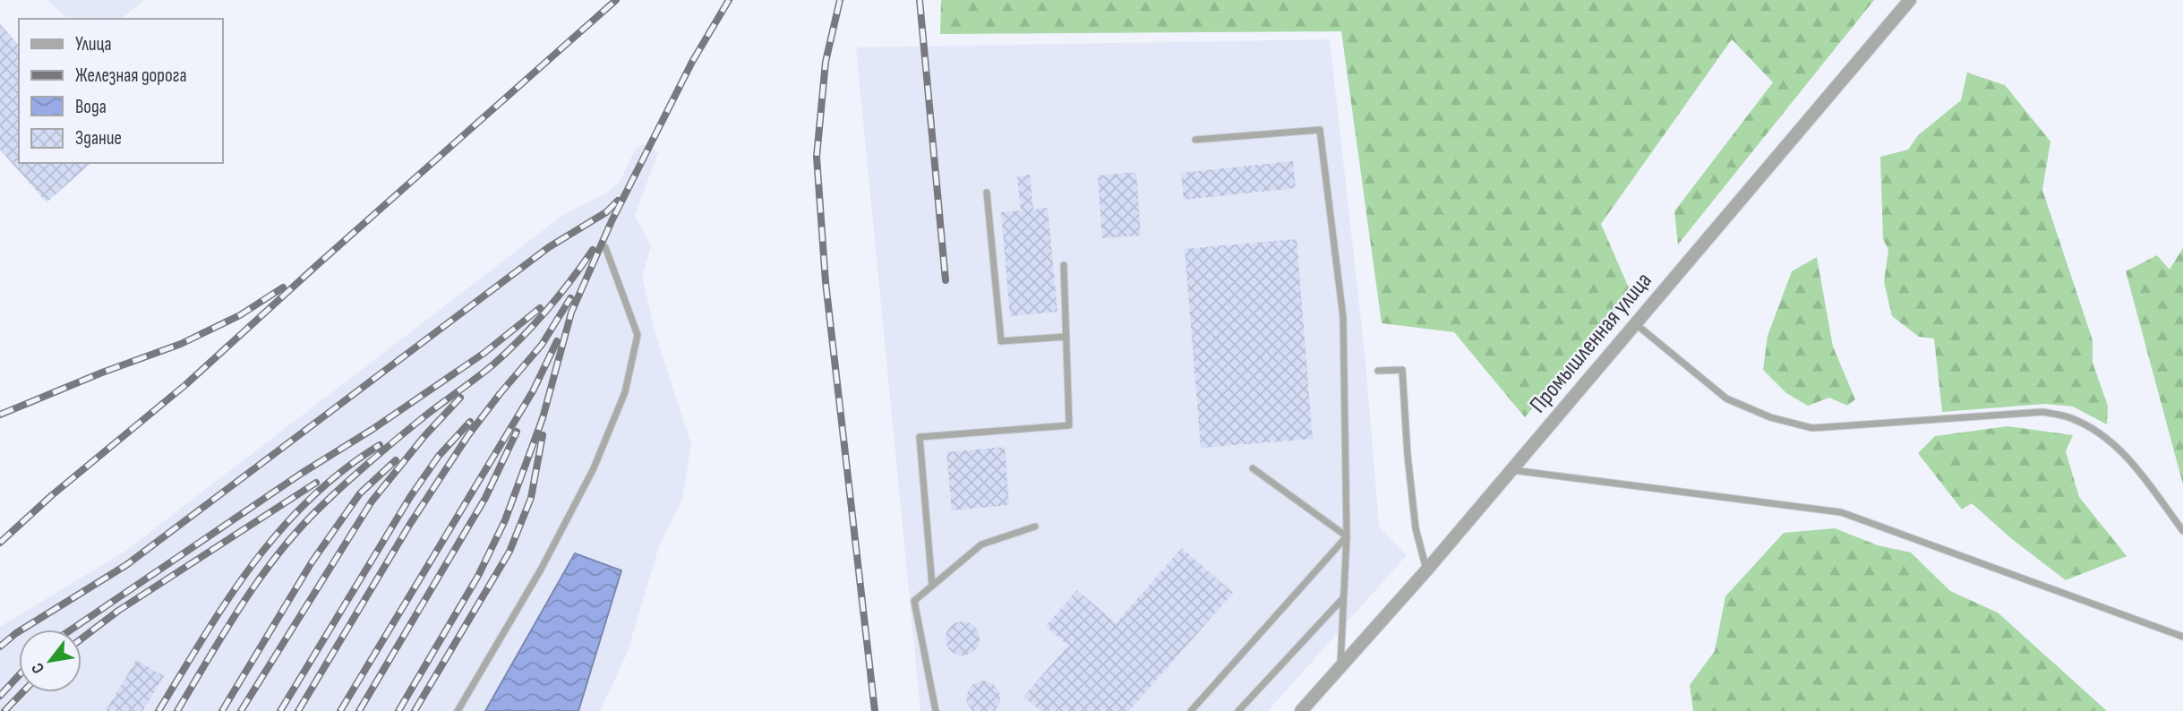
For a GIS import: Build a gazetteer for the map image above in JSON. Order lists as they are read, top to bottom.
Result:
{
  "streets": {
    "street": ["Промышленная улица"]
  },
  "legend": [
    "Улица",
    "Железная дорога",
    "Вода",
    "Здание"
  ],
  "north": "bottom left"
}
